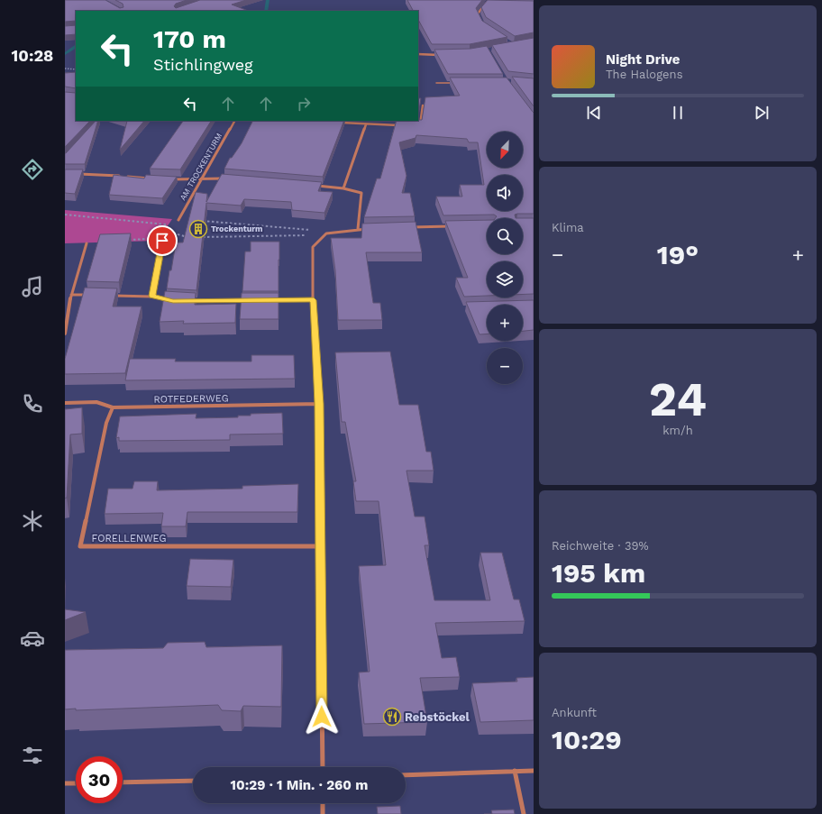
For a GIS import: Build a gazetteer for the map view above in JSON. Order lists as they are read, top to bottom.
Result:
{
  "streets": {
    "street": ["AM TROCKENTURM", "ROTFEDERWEG", "FORELLENWEG"]
  },
  "crossings": [
    ["ROTFEDERWEG", "FORELLENWEG"]
  ],
  "places": {
    "building": ["Trockenturm"],
    "restaurant": ["Rebstöckel"]
  },
  "north": "bottom left",
  "page": {
    "tabs": "10:28",
    "turn": ["170 m", "Stichlingweg"],
    "song": ["Night Drive", "The Halogens"],
    "map_buttons": ["+", "−"],
    "tile": [
      "Klima",
      ["24", "km/h"],
      ["Reichweite · 39%", "195 km"],
      ["Ankunft", "10:29"]
    ],
    "heat": ["−", "19°", "+"],
    "limit": "30",
    "trip": "10:29 · 1 Min. · 260 m"
  }
}
